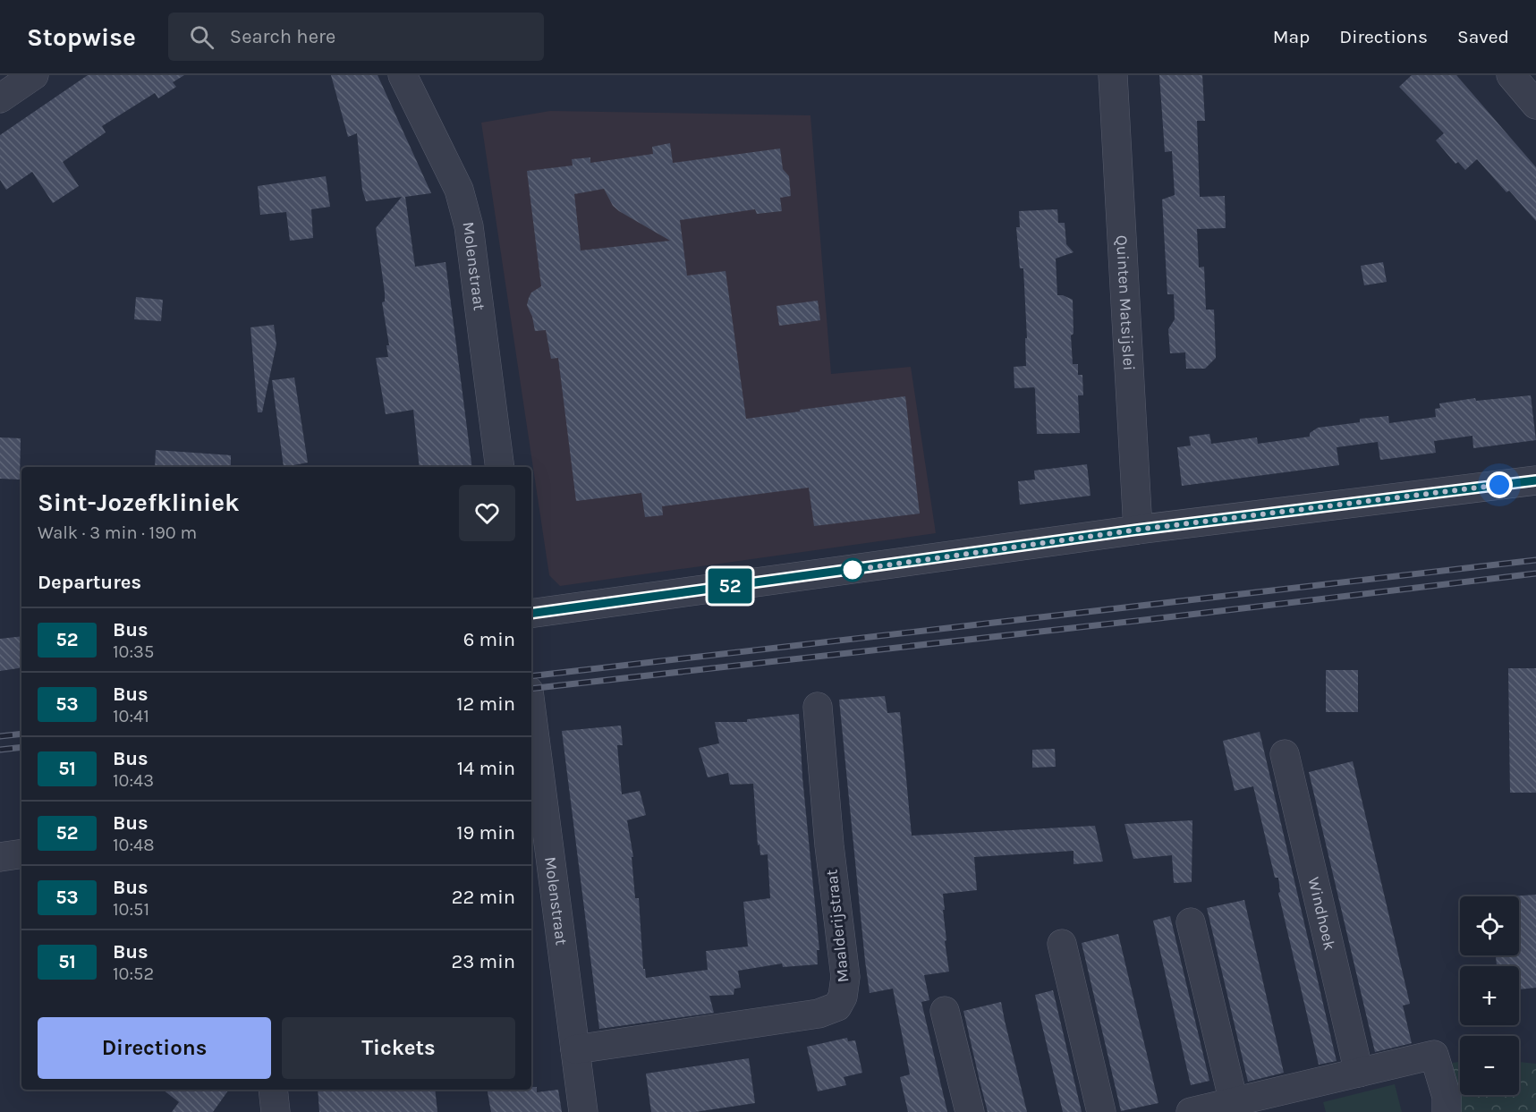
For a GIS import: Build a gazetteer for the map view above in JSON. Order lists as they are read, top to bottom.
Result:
{
  "streets": {
    "street": [
      "Molenstraat",
      "Quinten Matsijslei",
      "Windhoek",
      "Maalderijstraat"
    ]
  },
  "crossings": [
    ["Molenstraat", "Maalderijstraat"]
  ],
  "lines": ["bus line 52"],
  "page": {
    "header": "Stopwise",
    "search": "Search here",
    "nav": ["Map", "Directions", "Saved"],
    "on_map": "52",
    "heading": [
      ["Sint-Jozefkliniek", "Walk · 3 min · 190 m"],
      "Departures"
    ],
    "list": [
      {
        "mark": "52",
        "name": "Bus",
        "note": "10:35",
        "value": "6 min"
      },
      {
        "mark": "53",
        "name": "Bus",
        "note": "10:41",
        "value": "12 min"
      },
      {
        "mark": "51",
        "name": "Bus",
        "note": "10:43",
        "value": "14 min"
      },
      {
        "mark": "52",
        "name": "Bus",
        "note": "10:48",
        "value": "19 min"
      },
      {
        "mark": "53",
        "name": "Bus",
        "note": "10:51",
        "value": "22 min"
      },
      {
        "mark": "51",
        "name": "Bus",
        "note": "10:52",
        "value": "23 min"
      }
    ],
    "map_buttons": ["+", "−"],
    "buttons": ["Directions", "Tickets"]
  }
}
